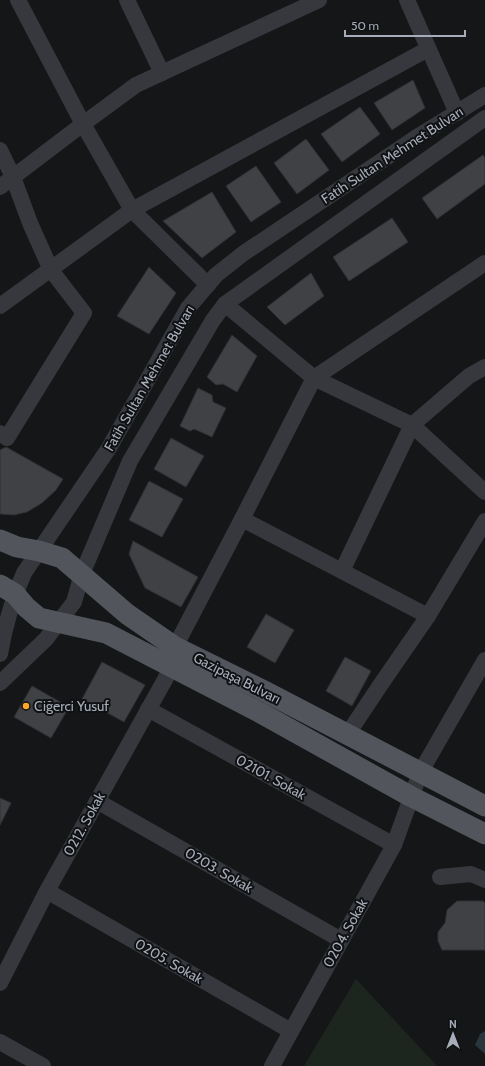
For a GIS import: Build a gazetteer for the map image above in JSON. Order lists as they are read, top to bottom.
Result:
{
  "streets": {
    "main road": ["Gazipaşa Bulvarı"],
    "street": [
      "Fatih Sultan Mehmet Bulvarı",
      "02101. Sokak",
      "0212. Sokak",
      "0203. Sokak",
      "0204. Sokak",
      "0205. Sokak"
    ]
  },
  "crossings": [
    ["Fatih Sultan Mehmet Bulvarı", "Gazipaşa Bulvarı"],
    ["Gazipaşa Bulvarı", "0212. Sokak"],
    ["Gazipaşa Bulvarı", "0204. Sokak"],
    ["02101. Sokak", "0212. Sokak"],
    ["02101. Sokak", "0204. Sokak"],
    ["0212. Sokak", "0203. Sokak"],
    ["0212. Sokak", "0205. Sokak"],
    ["0203. Sokak", "0204. Sokak"],
    ["0204. Sokak", "0205. Sokak"]
  ],
  "places": ["Ciğerci Yusuf"],
  "scale_bar": "50 m",
  "north": "top"
}
